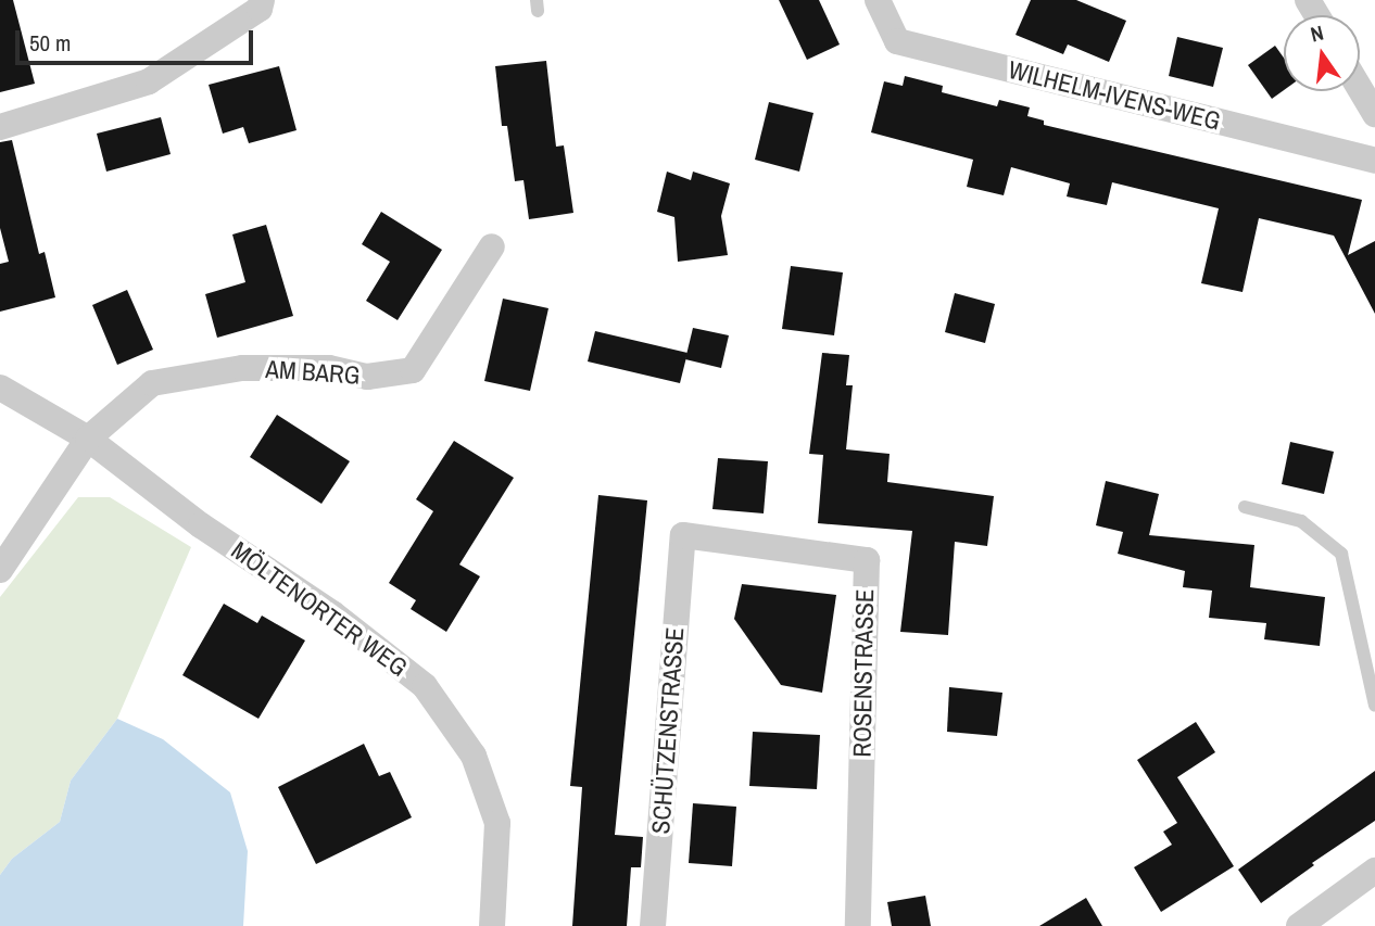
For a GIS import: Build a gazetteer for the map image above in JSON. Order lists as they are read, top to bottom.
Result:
{
  "streets": {
    "street": [
      "WILHELM-IVENS-WEG",
      "AM BARG",
      "MÖLTENORTER WEG",
      "ROSENSTRASSE",
      "SCHÜTZENSTRASSE"
    ]
  },
  "crossings": [
    ["AM BARG", "MÖLTENORTER WEG"],
    ["ROSENSTRASSE", "SCHÜTZENSTRASSE"]
  ],
  "scale_bar": "50 m",
  "north": "top"
}
